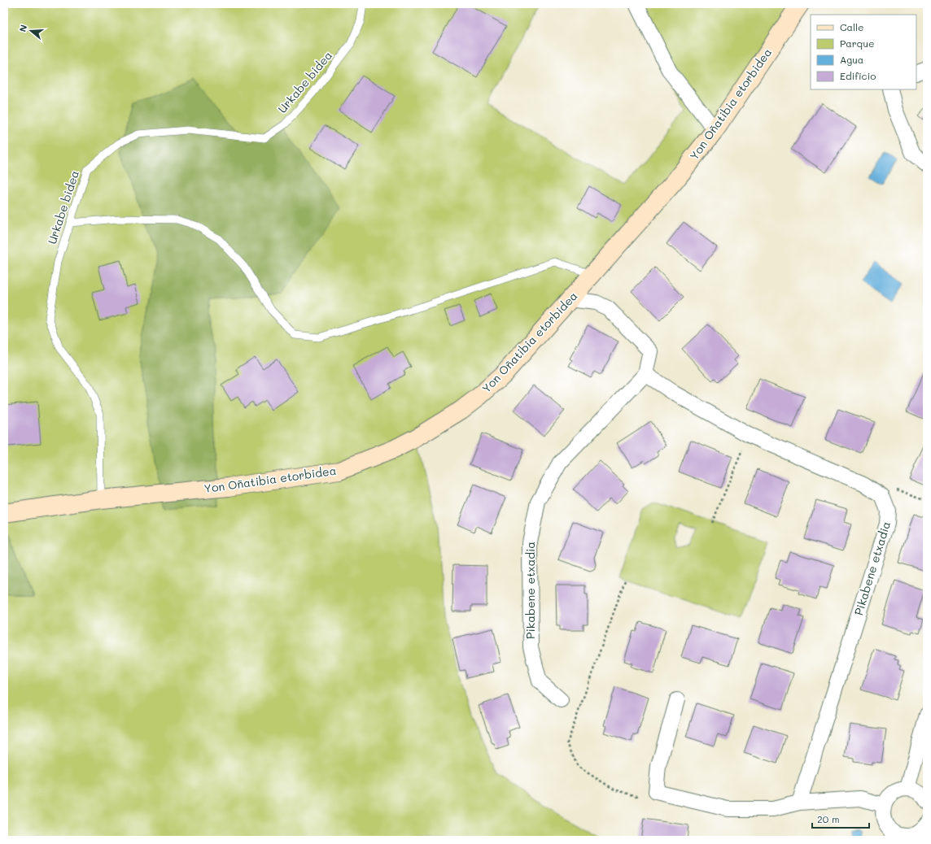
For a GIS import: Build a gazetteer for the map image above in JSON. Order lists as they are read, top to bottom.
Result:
{
  "streets": {
    "main road": ["Yon Oñatibia etorbidea"],
    "street": ["Pikabene etxadia"],
    "lane": ["Urkabe bidea"]
  },
  "crossings": [
    ["Urkabe bidea", "Yon Oñatibia etorbidea"]
  ],
  "legend": [
    "Calle",
    "Parque",
    "Agua",
    "Edificio"
  ],
  "scale_bar": "20 m",
  "north": "left"
}
